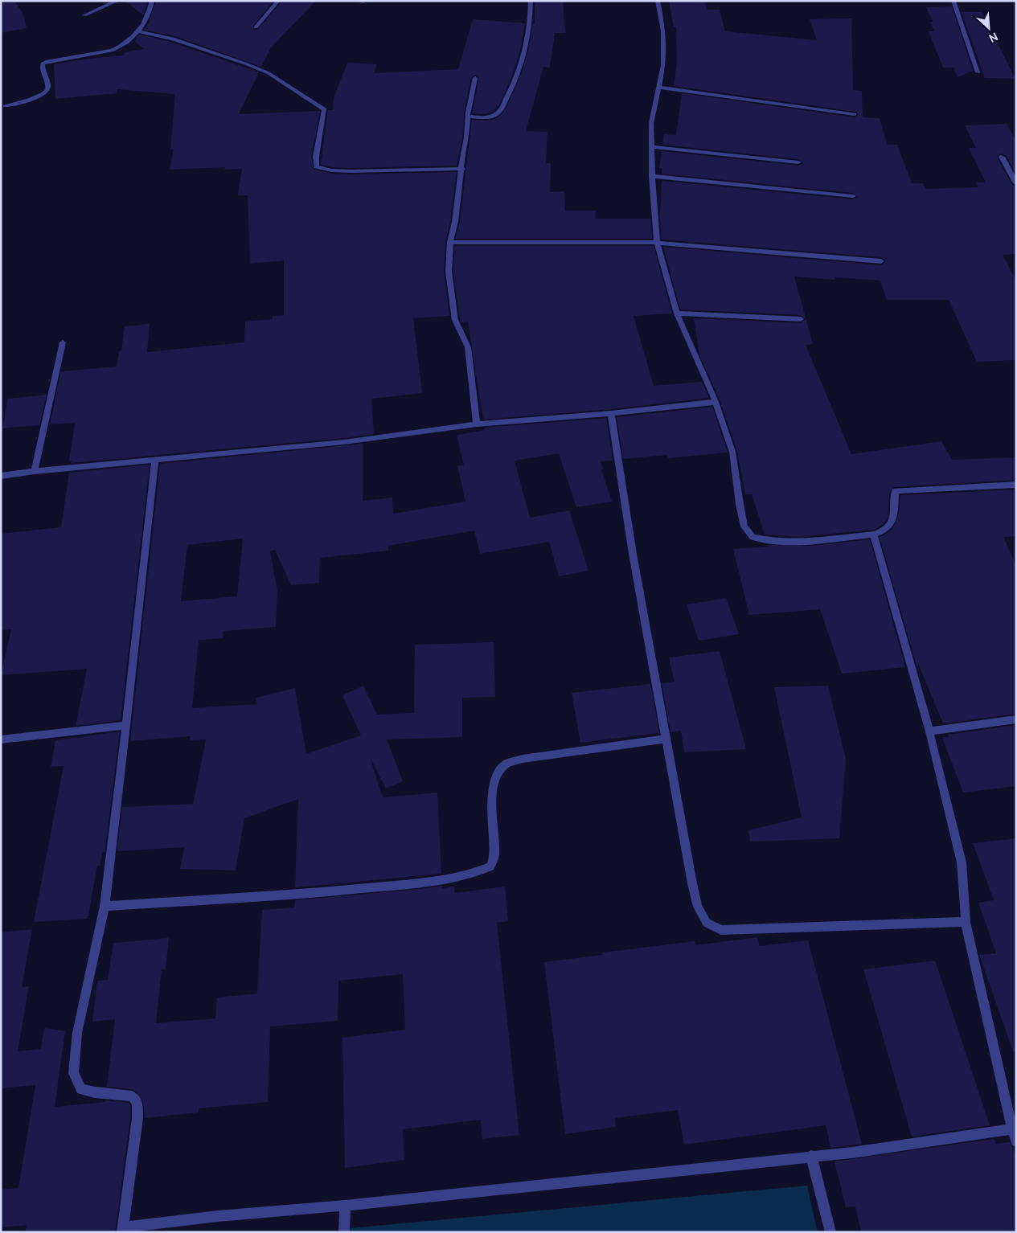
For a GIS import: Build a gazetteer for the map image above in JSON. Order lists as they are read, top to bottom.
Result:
{
  "north": "bottom right"
}
